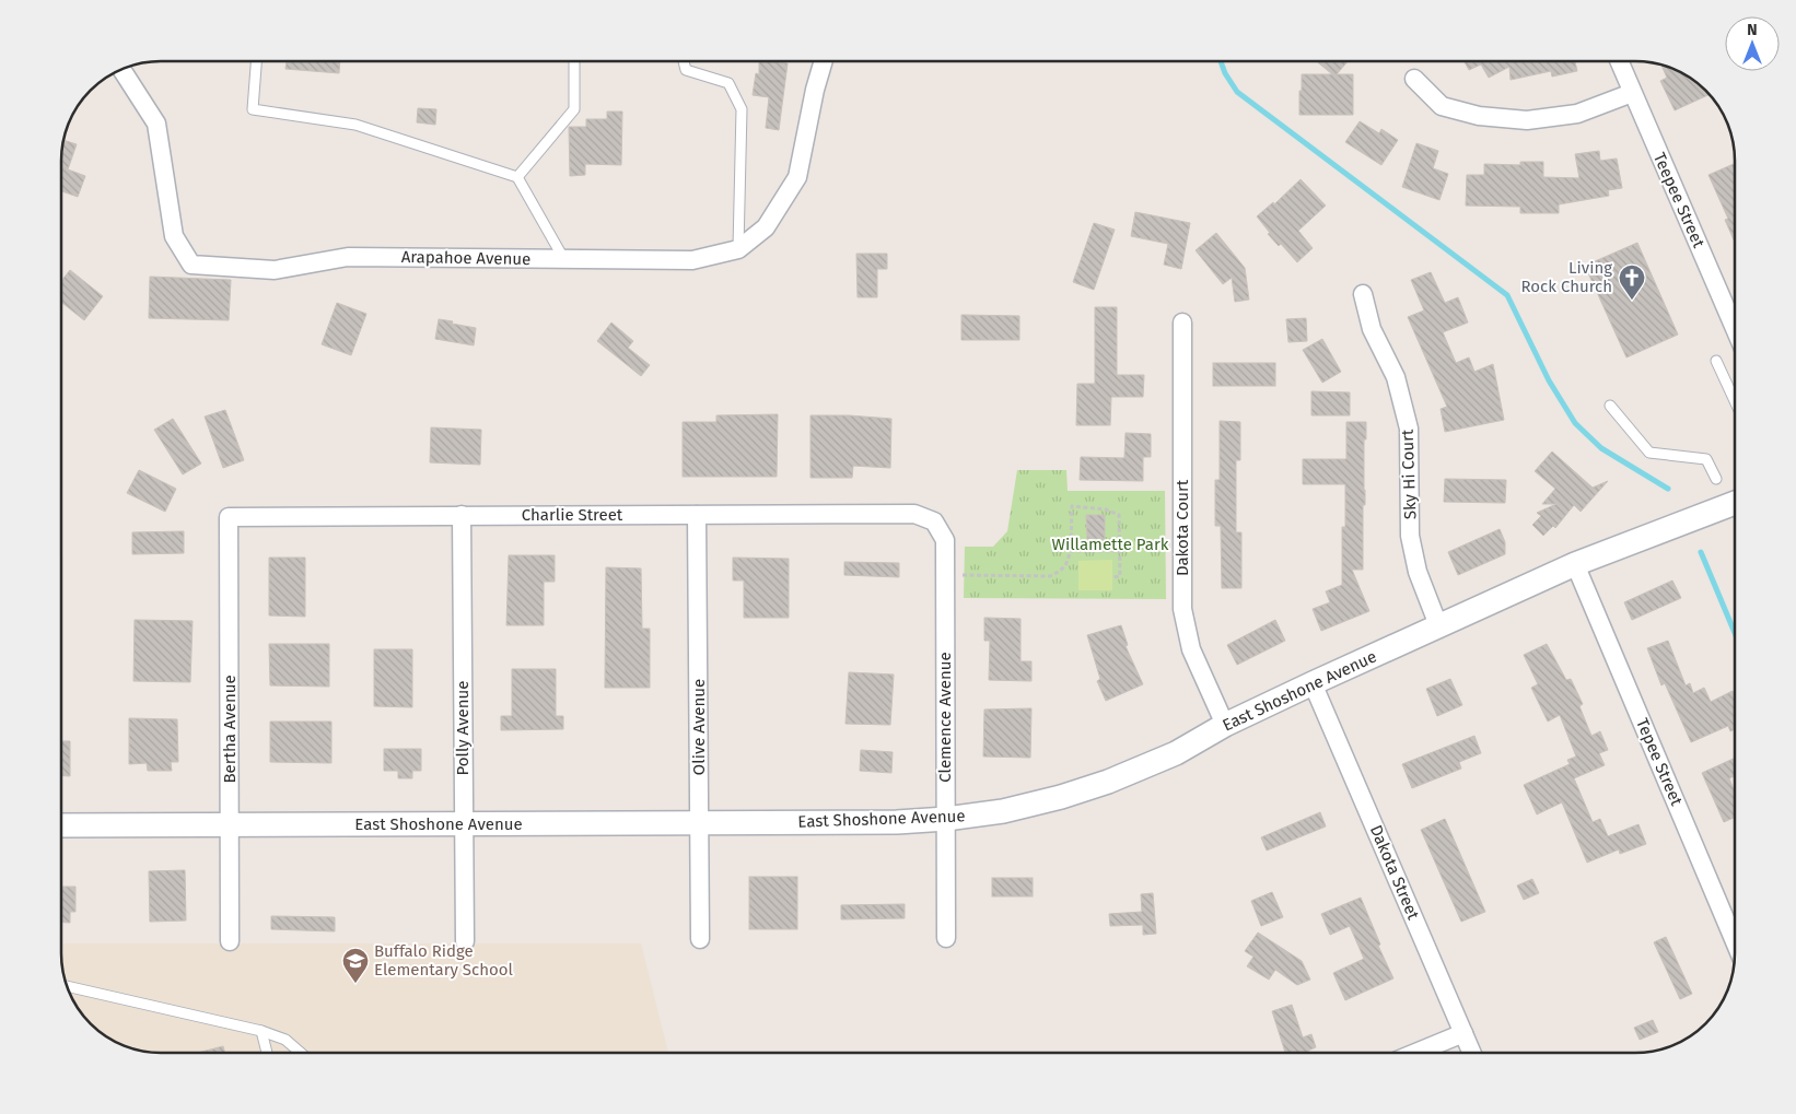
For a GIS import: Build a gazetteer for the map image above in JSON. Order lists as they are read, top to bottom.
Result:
{
  "streets": {
    "street": [
      "Teepee Street",
      "Arapahoe Avenue",
      "Sky Hi Court",
      "Charlie Street",
      "Dakota Court",
      "East Shoshone Avenue",
      "Clemence Avenue",
      "Olive Avenue",
      "Polly Avenue",
      "Bertha Avenue",
      "Tepee Street",
      "Dakota Street"
    ]
  },
  "crossings": [
    ["Sky Hi Court", "East Shoshone Avenue"],
    ["Charlie Street", "Clemence Avenue"],
    ["Charlie Street", "Olive Avenue"],
    ["Charlie Street", "Polly Avenue"],
    ["Charlie Street", "Bertha Avenue"],
    ["Dakota Court", "East Shoshone Avenue"],
    ["East Shoshone Avenue", "Clemence Avenue"],
    ["East Shoshone Avenue", "Olive Avenue"],
    ["East Shoshone Avenue", "Polly Avenue"],
    ["East Shoshone Avenue", "Bertha Avenue"],
    ["East Shoshone Avenue", "Tepee Street"],
    ["East Shoshone Avenue", "Dakota Street"]
  ],
  "parks": ["Willamette Park"],
  "places": {
    "church": ["Living Rock Church"],
    "school or university": ["Buffalo Ridge Elementary School"]
  },
  "north": "top"
}
